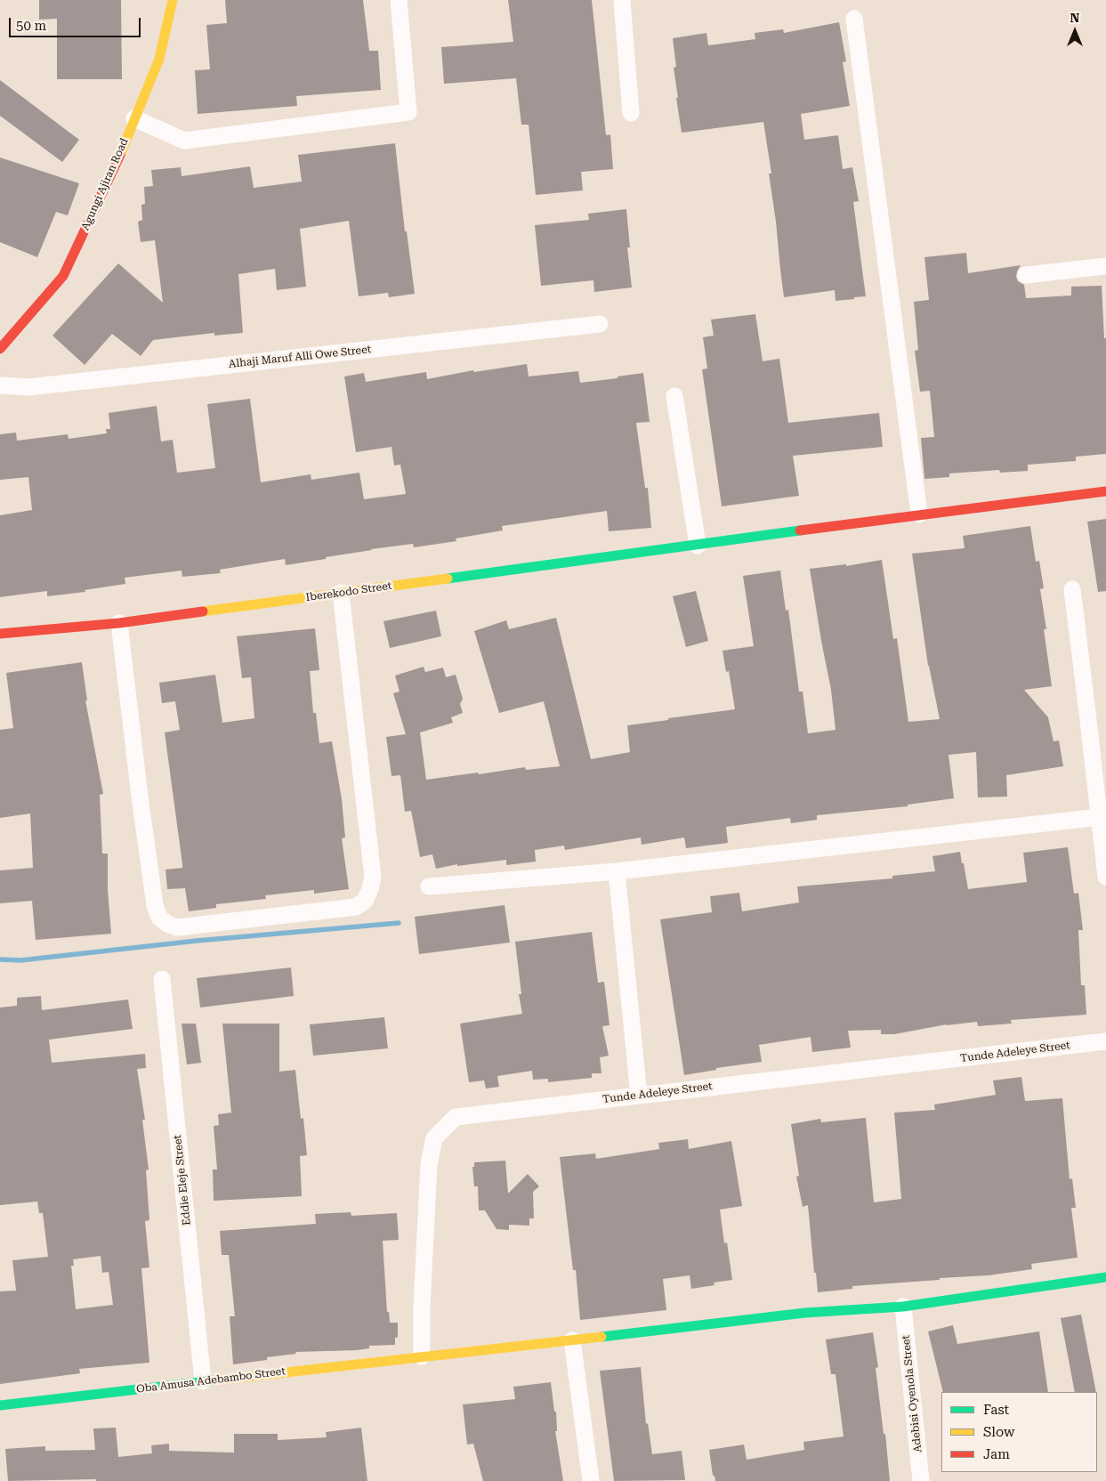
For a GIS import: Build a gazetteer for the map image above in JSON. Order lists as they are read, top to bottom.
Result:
{
  "streets": {
    "street": [
      "Agungi Ajiran Road",
      "Alhaji Maruf Alli Owe Street",
      "Iberekodo Street",
      "Tunde Adeleye Street",
      "Eddie Eleje Street",
      "Oba Amusa Adebambo Street",
      "Adebisi Oyenola Street"
    ]
  },
  "crossings": [
    ["Tunde Adeleye Street", "Oba Amusa Adebambo Street"],
    ["Eddie Eleje Street", "Oba Amusa Adebambo Street"],
    ["Oba Amusa Adebambo Street", "Adebisi Oyenola Street"]
  ],
  "legend": ["Fast", "Slow", "Jam"],
  "scale_bar": "50 m",
  "north": "top"
}
